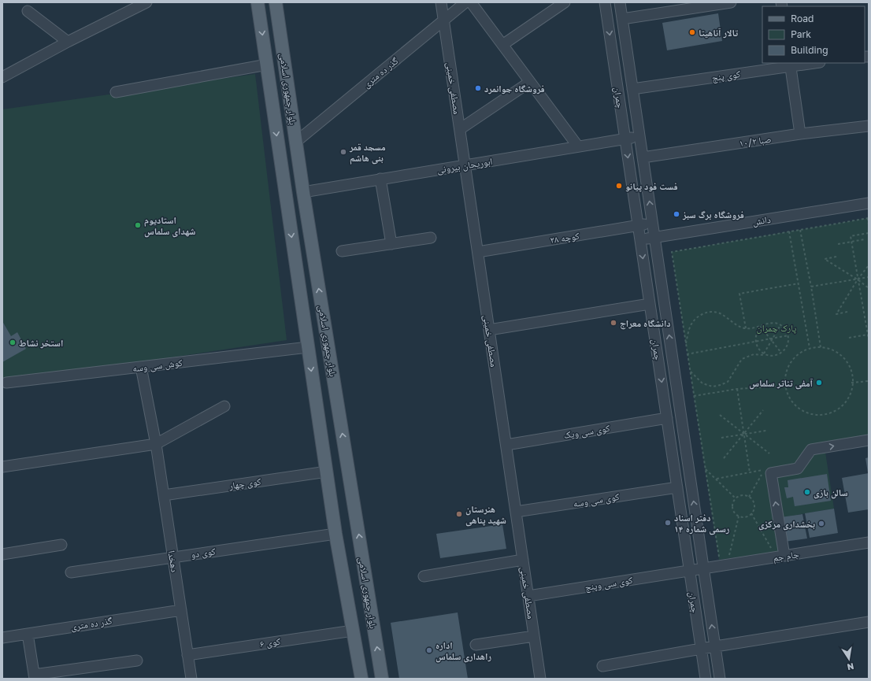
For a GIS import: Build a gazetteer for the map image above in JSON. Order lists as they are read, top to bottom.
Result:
{
  "streets": {
    "main road": ["بلوار جمهوری اسلامی"],
    "street": [
      "گذر ده متری",
      "کوی پنج",
      "مصطفی خمینی",
      "چمران",
      "صبا ۱۰/۲",
      "ابوریحان بیرونی",
      "دانش",
      "کوچه ۲۸",
      "کوش سی وسه",
      "کوی سی ویک",
      "کوی چهار",
      "کوی سی وسه",
      "کوی دو",
      "جام جم",
      "دهخدا",
      "کوی سی وپنج",
      "کوی ۶"
    ]
  },
  "crossings": [
    ["گذر ده متری", "مصطفی خمینی"],
    ["گذر ده متری", "بلوار جمهوری اسلامی"],
    ["گذر ده متری", "دهخدا"],
    ["کوی پنج", "چمران"],
    ["مصطفی خمینی", "ابوریحان بیرونی"],
    ["مصطفی خمینی", "کوچه ۲۸"],
    ["مصطفی خمینی", "کوی سی ویک"],
    ["مصطفی خمینی", "کوی سی وسه"],
    ["مصطفی خمینی", "کوی سی وپنج"],
    ["بلوار جمهوری اسلامی", "ابوریحان بیرونی"],
    ["بلوار جمهوری اسلامی", "کوش سی وسه"],
    ["بلوار جمهوری اسلامی", "کوی چهار"],
    ["بلوار جمهوری اسلامی", "کوی دو"],
    ["بلوار جمهوری اسلامی", "کوی ۶"],
    ["چمران", "صبا ۱۰/۲"],
    ["چمران", "ابوریحان بیرونی"],
    ["چمران", "دانش"],
    ["چمران", "کوچه ۲۸"],
    ["چمران", "کوی سی ویک"],
    ["چمران", "کوی سی وسه"],
    ["چمران", "جام جم"],
    ["چمران", "کوی سی وپنج"],
    ["کوی چهار", "دهخدا"],
    ["کوی دو", "دهخدا"],
    ["جام جم", "کوی سی وپنج"],
    ["دهخدا", "کوی ۶"]
  ],
  "parks": ["پارک چمران"],
  "places": [
    "تالار آناهیتا",
    "فروشگاه جوانمرد",
    "مسجد قمر بنی هاشم",
    "فست فود پیانو",
    "فروشگاه برگ سبز",
    "استادیوم شهدای سلماس",
    "دانشگاه معراج",
    "استخر نشاط",
    "آمفی تئاتر سلماس",
    "سالن بازی",
    "هنرستان شهید پناهی",
    "دفتر اسناد رسمی شماره ۱۴",
    "بخشداری مرکزی",
    "اداره راهداری سلماس"
  ],
  "legend": ["Road", "Park", "Building"],
  "north": "bottom"
}
